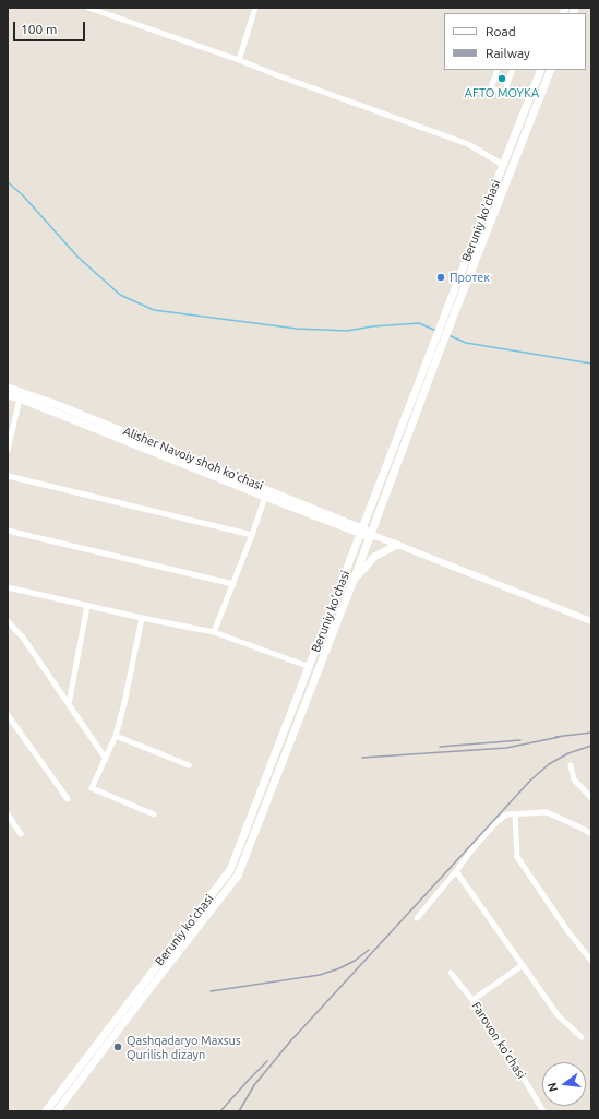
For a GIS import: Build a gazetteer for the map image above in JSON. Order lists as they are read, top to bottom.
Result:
{
  "streets": {
    "main road": ["Beruniy ko'chasi", "Alisher Navoiy shoh ko'chasi"],
    "street": ["Farovon ko'chasi"]
  },
  "crossings": [
    ["Beruniy ko'chasi", "Alisher Navoiy shoh ko'chasi"]
  ],
  "places": ["AFTO MOYKA", "Протек", "Qashqadaryo Maxsus Qurilish dizayn"],
  "legend": ["Road", "Railway"],
  "scale_bar": "100 m",
  "north": "left"
}
